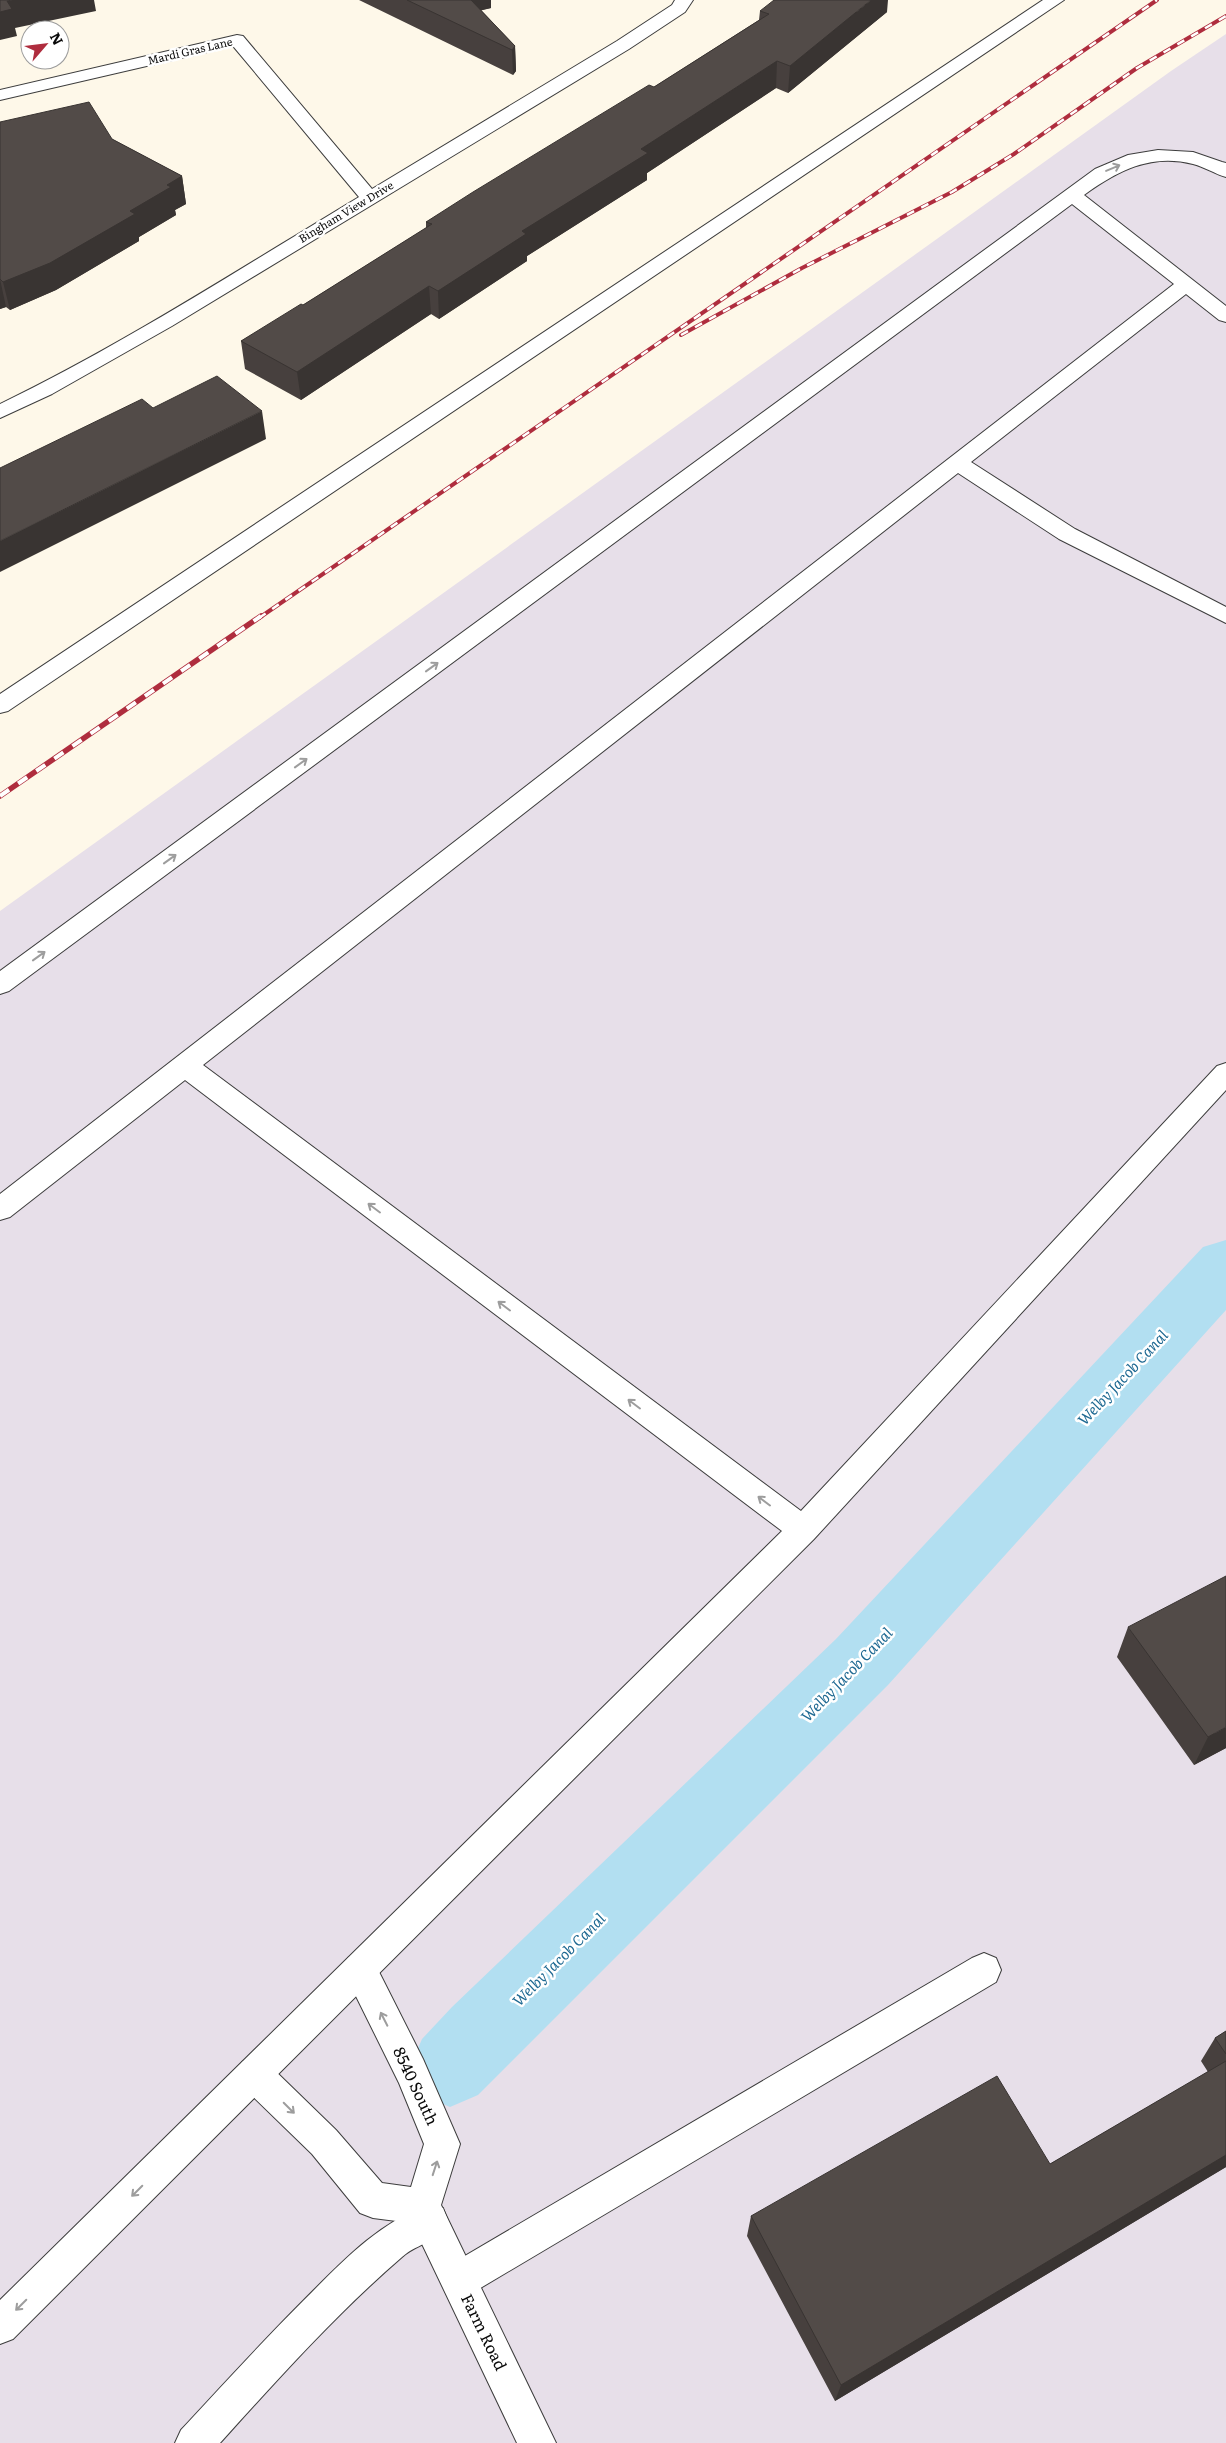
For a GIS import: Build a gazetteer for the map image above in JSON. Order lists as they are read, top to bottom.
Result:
{
  "streets": {
    "street": [
      "Mardi Gras Lane",
      "Bingham View Drive",
      "8540 South",
      "Farm Road"
    ]
  },
  "crossings": [
    ["Mardi Gras Lane", "Bingham View Drive"],
    ["8540 South", "Farm Road"]
  ],
  "one_way": ["8540 South"],
  "water": ["Welby Jacob Canal"],
  "north": "top right"
}
